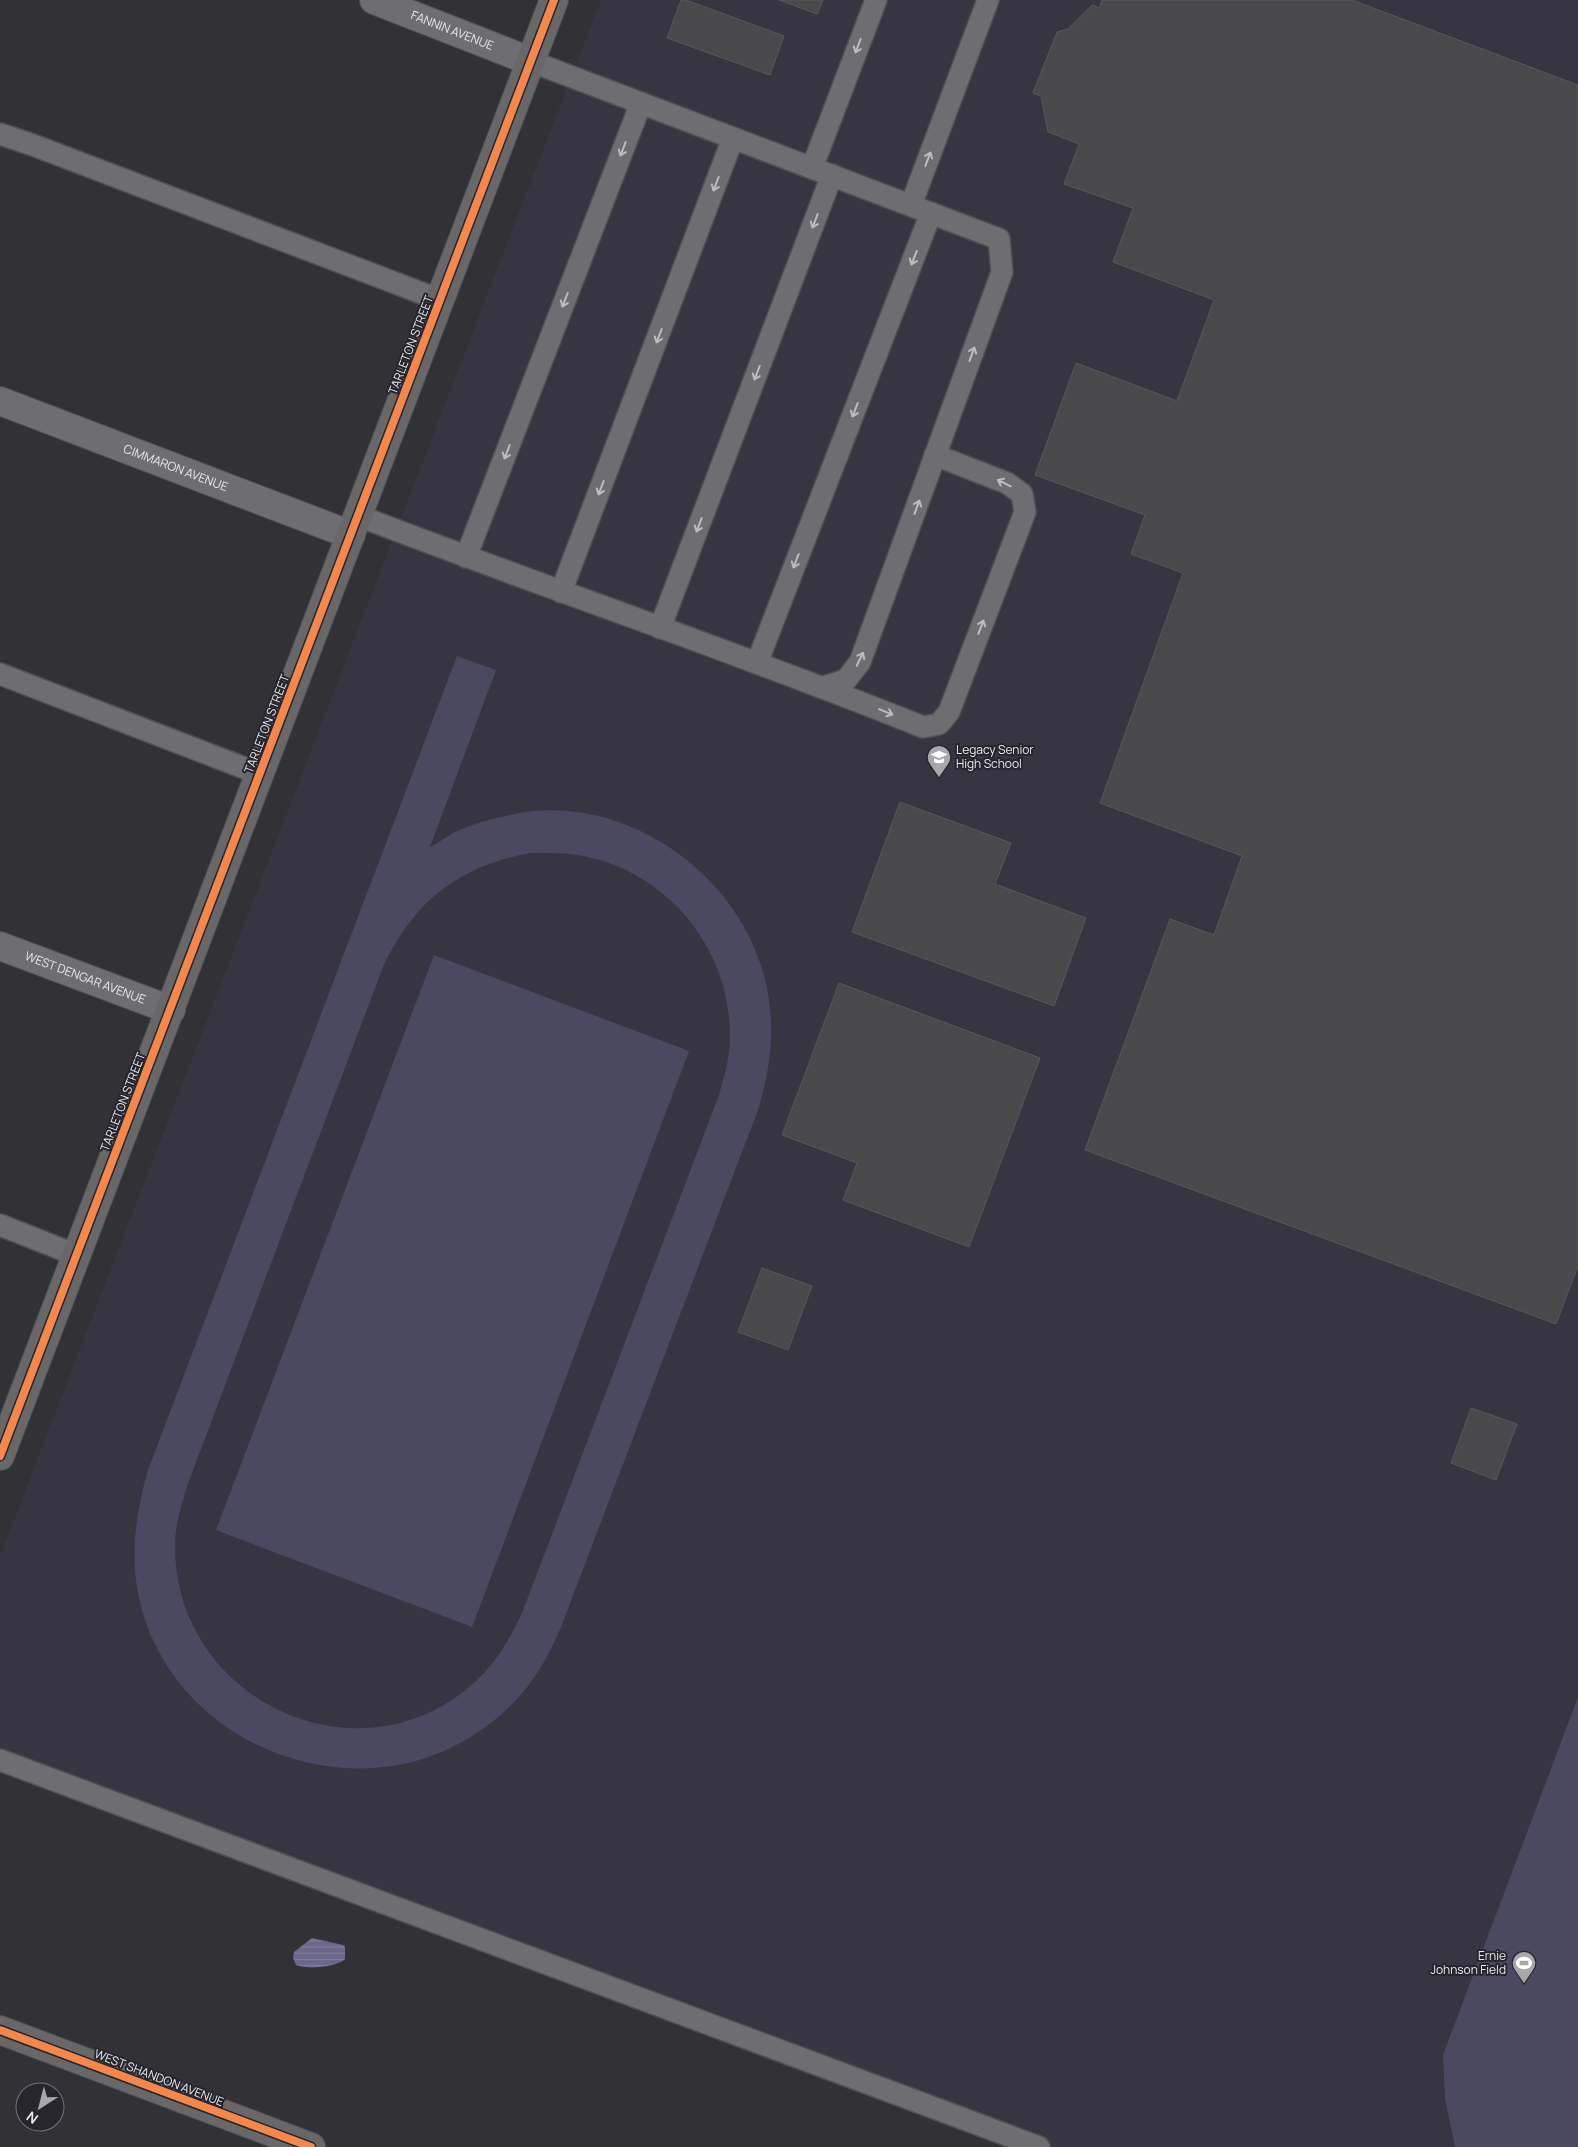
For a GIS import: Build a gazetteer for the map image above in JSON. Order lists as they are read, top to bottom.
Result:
{
  "streets": {
    "street": [
      "FANNIN AVENUE",
      "TARLETON STREET",
      "CIMMARON AVENUE",
      "WEST DENGAR AVENUE",
      "WEST SHANDON AVENUE"
    ]
  },
  "crossings": [
    ["FANNIN AVENUE", "TARLETON STREET"],
    ["TARLETON STREET", "CIMMARON AVENUE"],
    ["TARLETON STREET", "WEST DENGAR AVENUE"]
  ],
  "places": {
    "school or university": ["Legacy Senior High School"],
    "sports": ["Ernie Johnson Field"]
  },
  "north": "bottom left"
}
